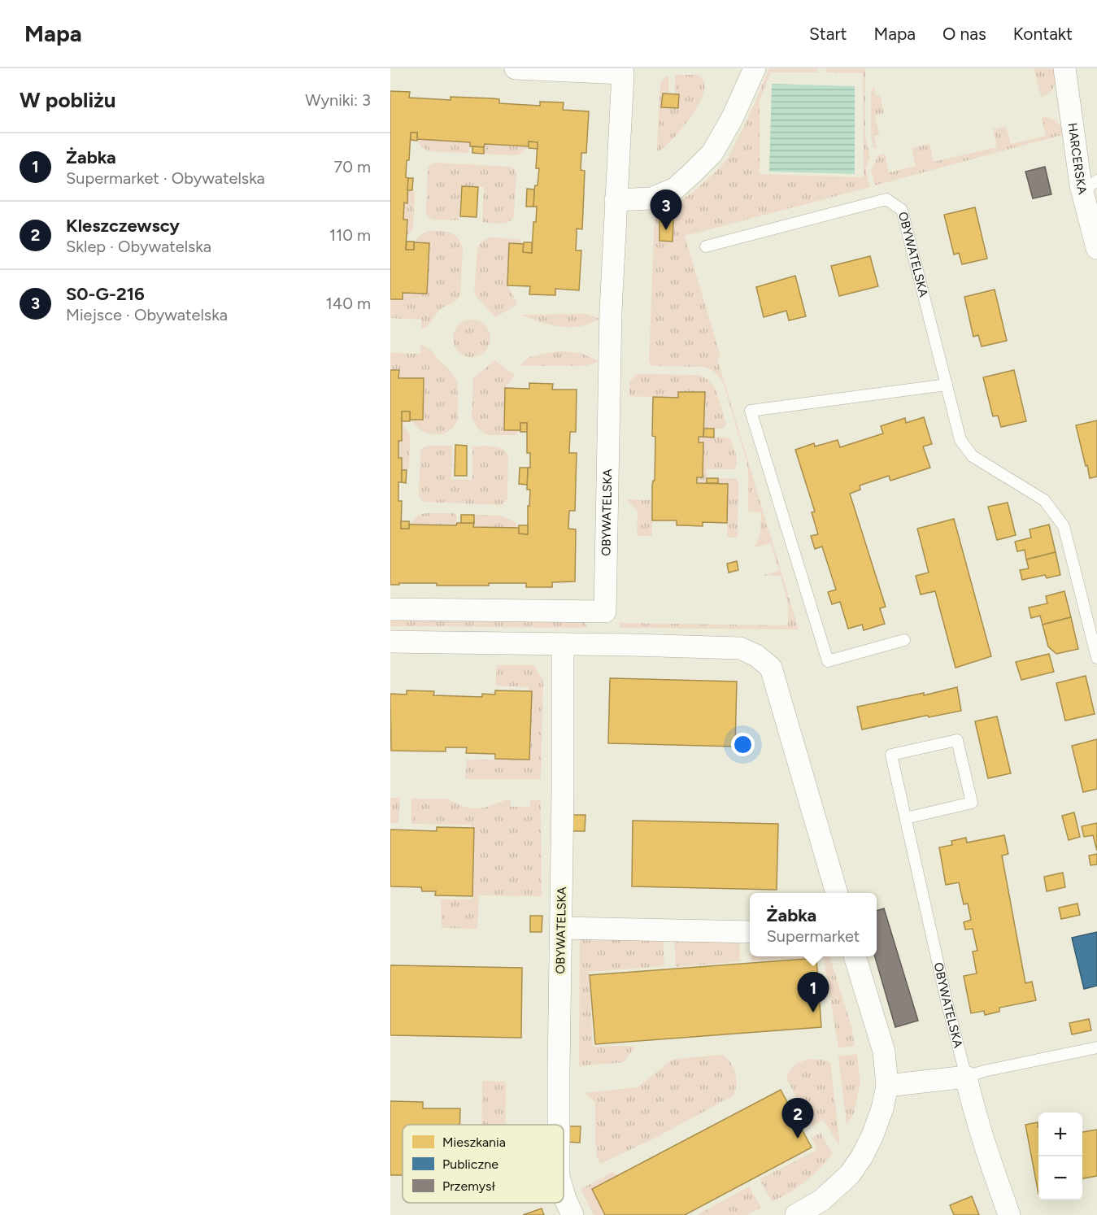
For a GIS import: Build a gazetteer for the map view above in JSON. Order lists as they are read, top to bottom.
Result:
{
  "streets": {
    "street": ["HARCERSKA", "OBYWATELSKA"]
  },
  "legend": ["Mieszkania", "Publiczne", "Przemysł"],
  "page": {
    "header": "Mapa",
    "nav": [
      "Start",
      "Mapa",
      "O nas",
      "Kontakt"
    ],
    "heading": ["W pobliżu", "Wyniki: 3"],
    "list": [
      {
        "mark": "1",
        "name": "Żabka",
        "note": "Supermarket · Obywatelska",
        "value": "70 m"
      },
      {
        "mark": "2",
        "name": "Kleszczewscy",
        "note": "Sklep · Obywatelska",
        "value": "110 m"
      },
      {
        "mark": "3",
        "name": "S0-G-216",
        "note": "Miejsce · Obywatelska",
        "value": "140 m"
      }
    ],
    "pins": ["3", "1", "2"],
    "popup": ["Żabka", "Supermarket"],
    "map_buttons": ["+", "−"]
  }
}
